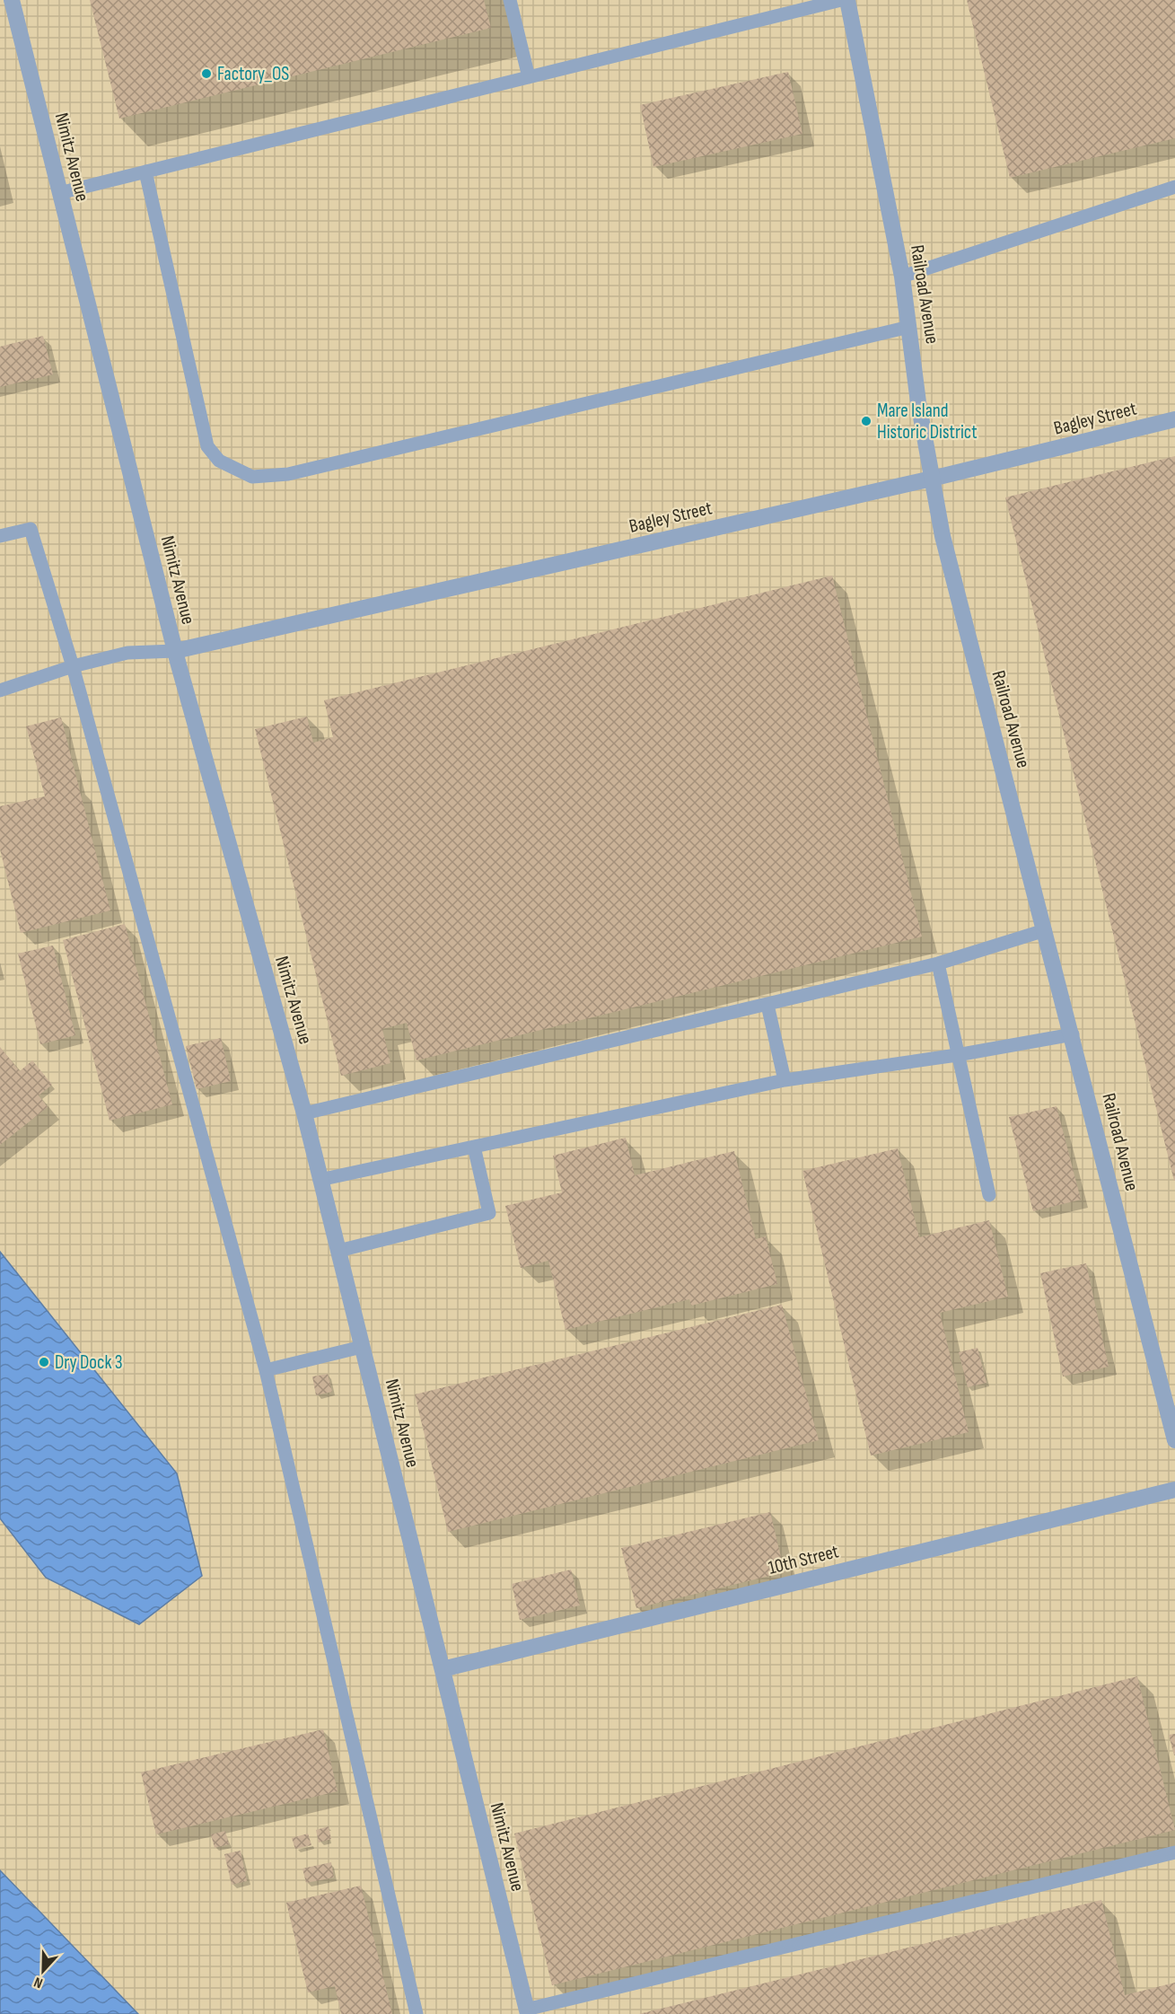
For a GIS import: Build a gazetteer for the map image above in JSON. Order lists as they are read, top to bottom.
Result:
{
  "streets": {
    "street": [
      "Nimitz Avenue",
      "Railroad Avenue",
      "Bagley Street",
      "10th Street"
    ]
  },
  "crossings": [
    ["Nimitz Avenue", "Bagley Street"],
    ["Nimitz Avenue", "10th Street"],
    ["Railroad Avenue", "Bagley Street"]
  ],
  "places": ["Factory_OS", "Mare Island Historic District", "Dry Dock 3"],
  "north": "bottom"
}
